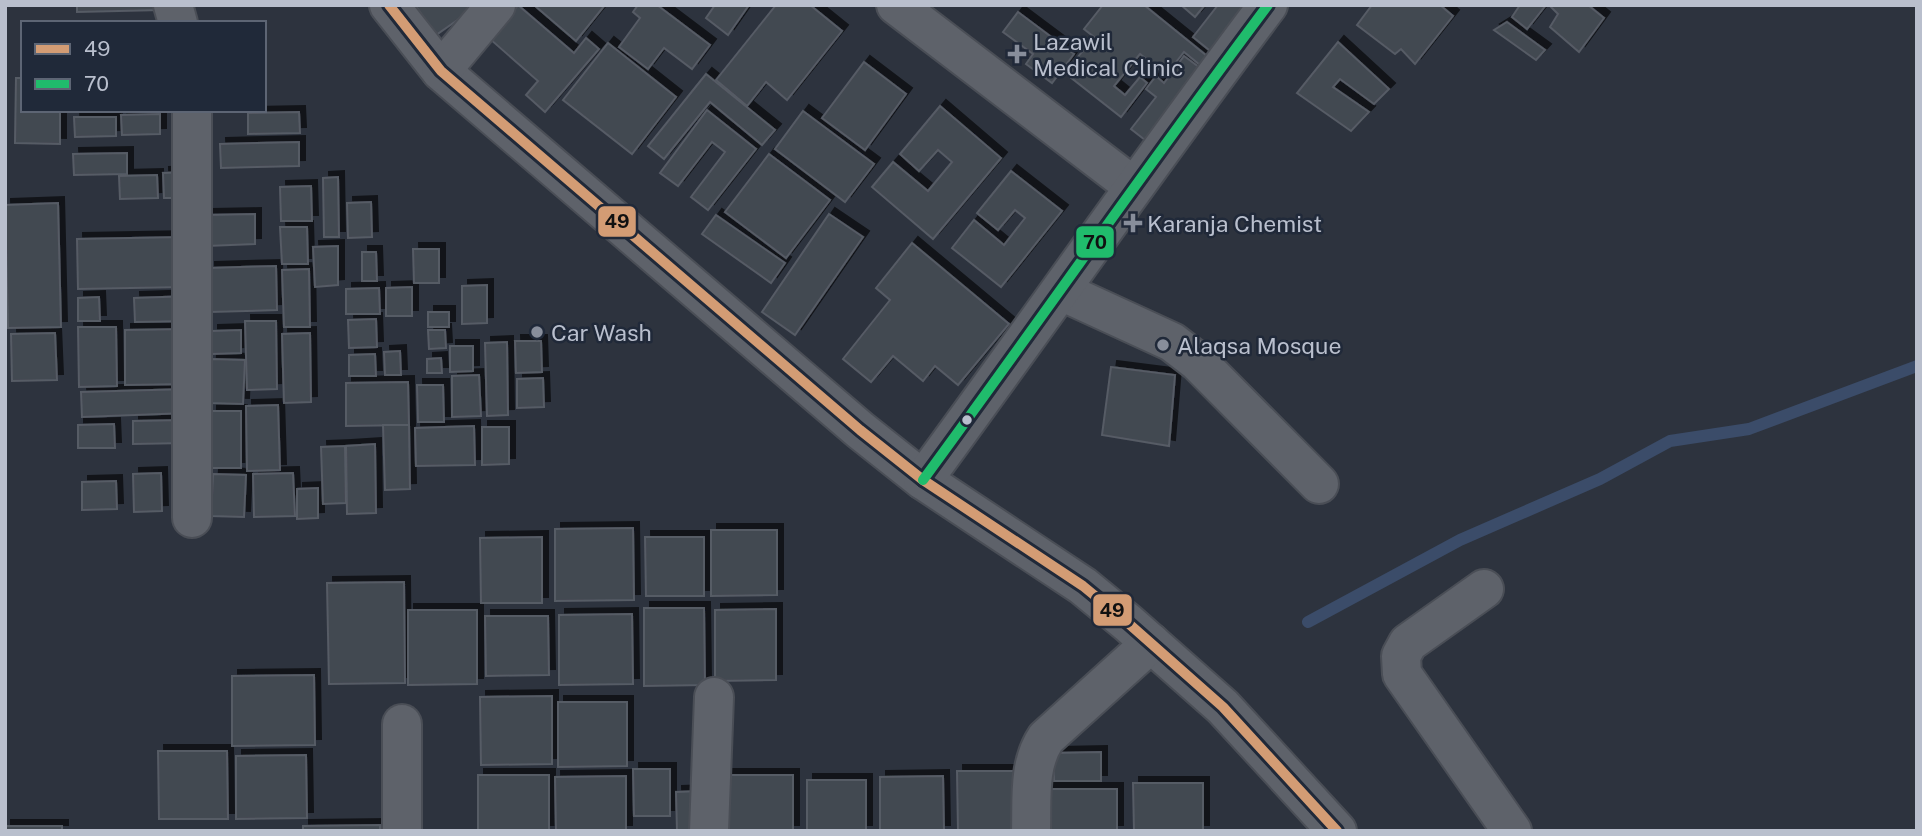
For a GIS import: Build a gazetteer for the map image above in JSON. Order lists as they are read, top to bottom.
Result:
{
  "places": {
    "health": ["Lazawil Medical Clinic", "Karanja Chemist"],
    "other": ["Car Wash", "Alaqsa Mosque"]
  },
  "lines": ["transit line 49", "transit line 70"],
  "legend": ["49", "70"]
}
